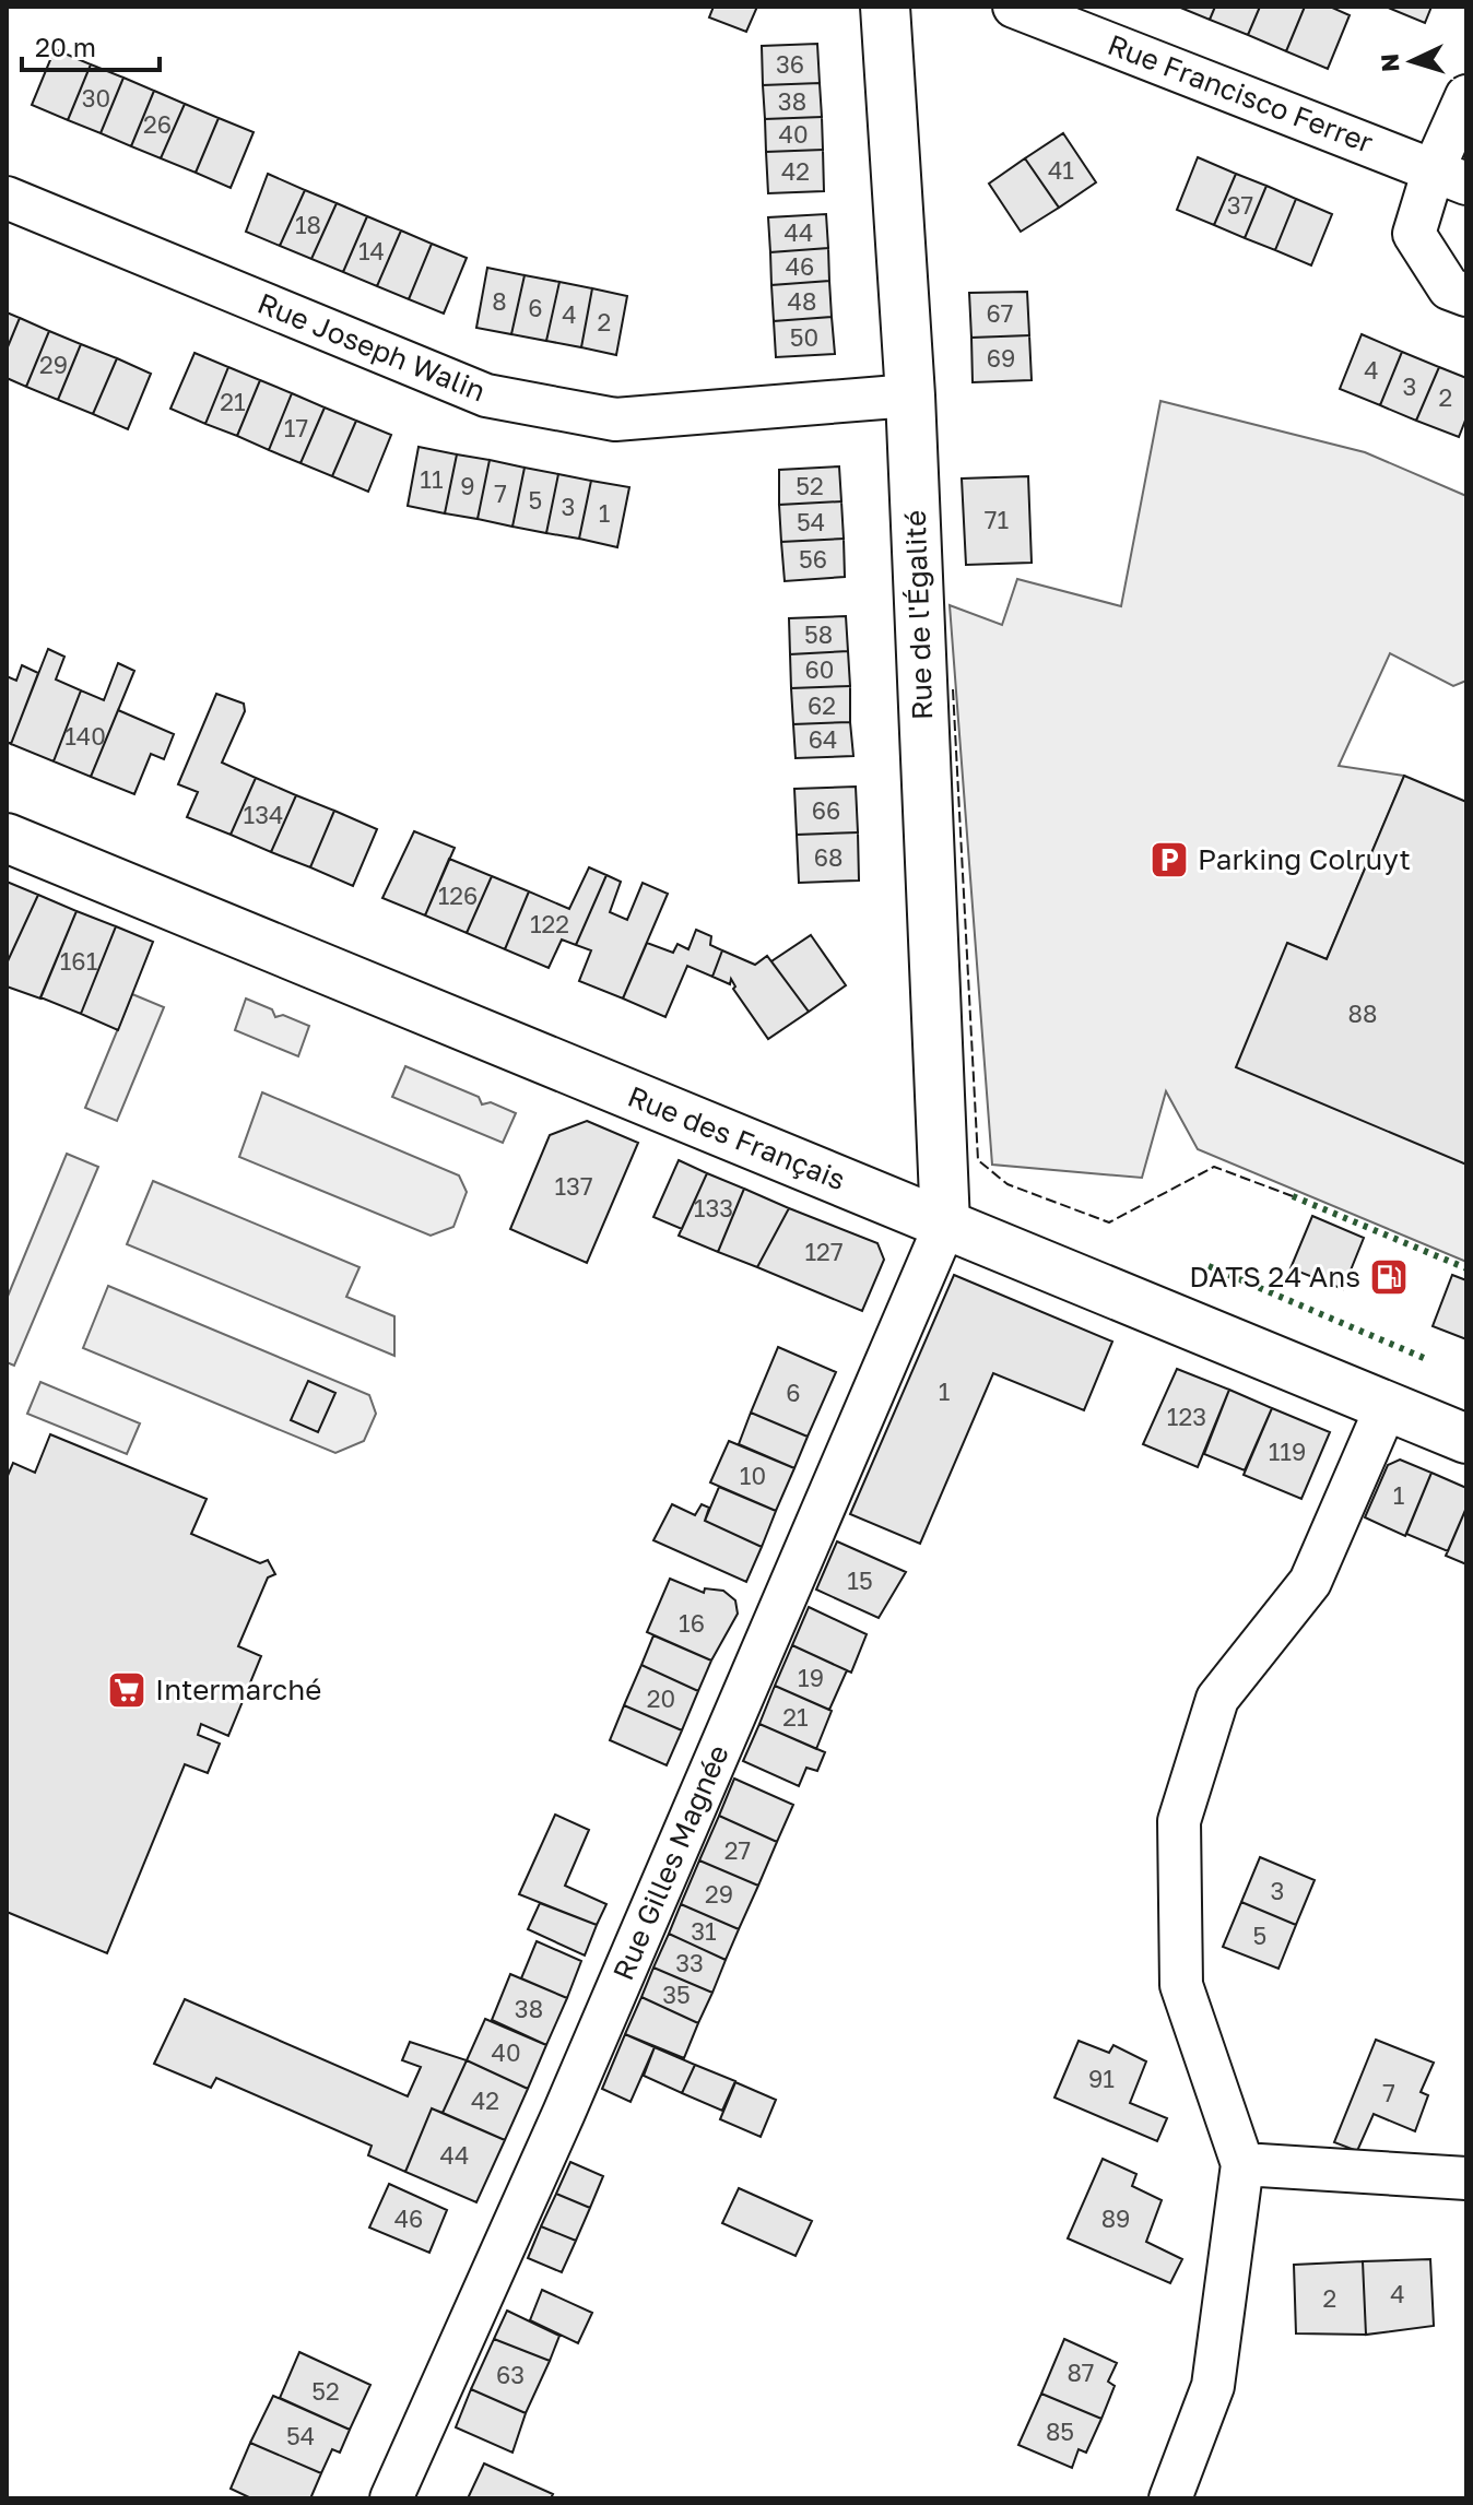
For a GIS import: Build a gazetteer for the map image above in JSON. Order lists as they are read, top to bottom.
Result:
{
  "streets": {
    "main road": ["Rue de l'Égalité", "Rue des Français"],
    "street": ["Rue Francisco Ferrer", "Rue Joseph Walin", "Rue Gilles Magnée"]
  },
  "crossings": [
    ["Rue Joseph Walin", "Rue de l'Égalité"],
    ["Rue de l'Égalité", "Rue des Français"],
    ["Rue de l'Égalité", "Rue Gilles Magnée"],
    ["Rue des Français", "Rue Gilles Magnée"]
  ],
  "places": {
    "parking": ["Parking Colruyt"],
    "fuel station": ["DATS 24 Ans"],
    "supermarket": ["Intermarché"]
  },
  "house_numbers": [
    "36",
    "30",
    "38",
    "26",
    "40",
    "41",
    "42",
    "37",
    "18",
    "44",
    "14",
    "46",
    "8",
    "48",
    "6",
    "67",
    "4",
    "2",
    "50",
    "69",
    "29",
    "4",
    "3",
    "2",
    "21",
    "17",
    "11",
    "9",
    "52",
    "7",
    "5",
    "3",
    "1",
    "71",
    "54",
    "56",
    "58",
    "60",
    "62",
    "140",
    "64",
    "66",
    "134",
    "68",
    "126",
    "122",
    "161",
    "88",
    "137",
    "133",
    "127",
    "1",
    "6",
    "123",
    "119",
    "10",
    "1",
    "15",
    "16",
    "19",
    "20",
    "21",
    "27",
    "3",
    "29",
    "31",
    "5",
    "33",
    "35",
    "38",
    "40",
    "91",
    "7",
    "42",
    "44",
    "46",
    "89",
    "4",
    "2",
    "87",
    "63",
    "52",
    "85",
    "54"
  ],
  "scale_bar": "20 m",
  "north": "left"
}
